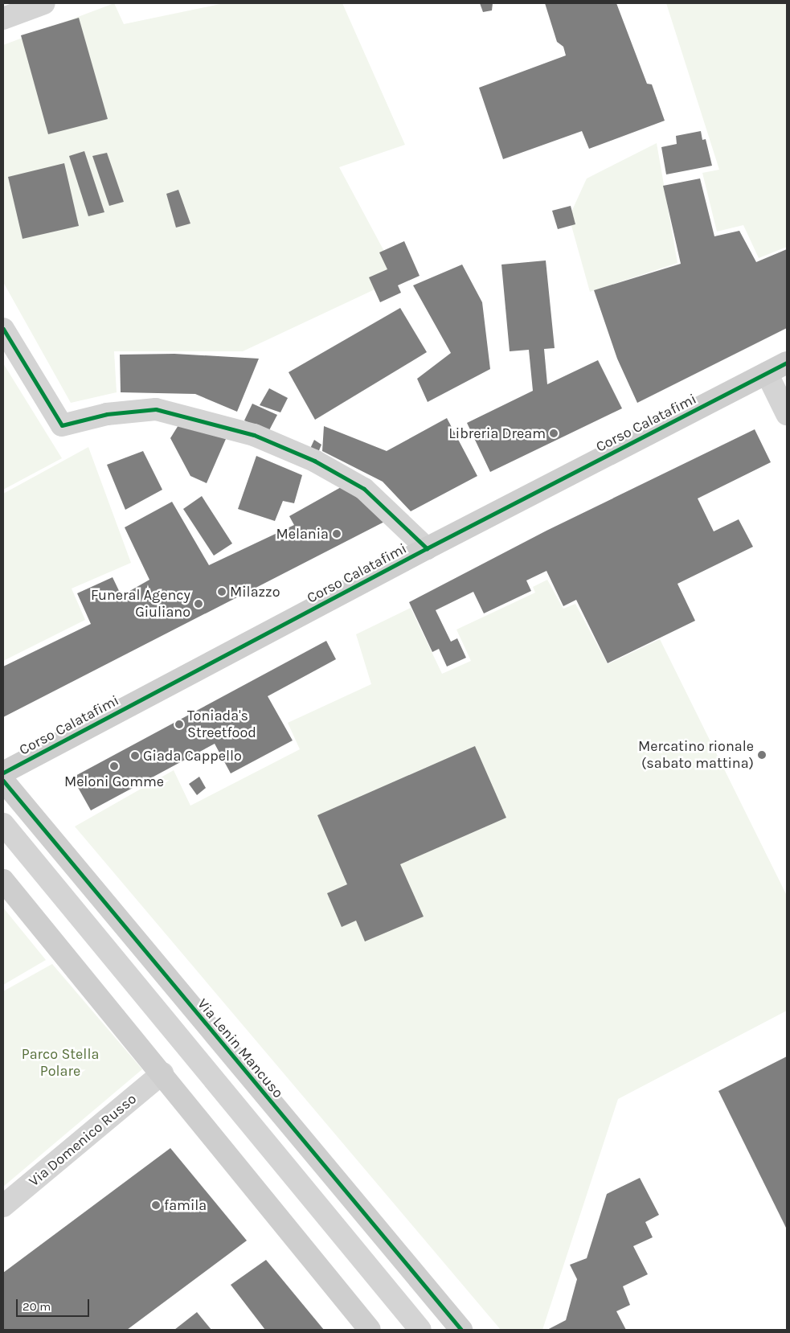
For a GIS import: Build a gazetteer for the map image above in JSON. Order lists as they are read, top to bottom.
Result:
{
  "streets": {
    "street": ["Corso Calatafimi", "Via Lenin Mancuso", "Via Domenico Russo"]
  },
  "parks": ["Parco Stella Polare"],
  "places": [
    "Libreria Dream",
    "Melania",
    "Milazzo",
    "Funeral Agency Giuliano",
    "Toniada's Streetfood",
    "Mercatino rionale (sabato mattina)",
    "Giada Cappello",
    "Meloni Gomme",
    "famila"
  ],
  "scale_bar": "20 m"
}
